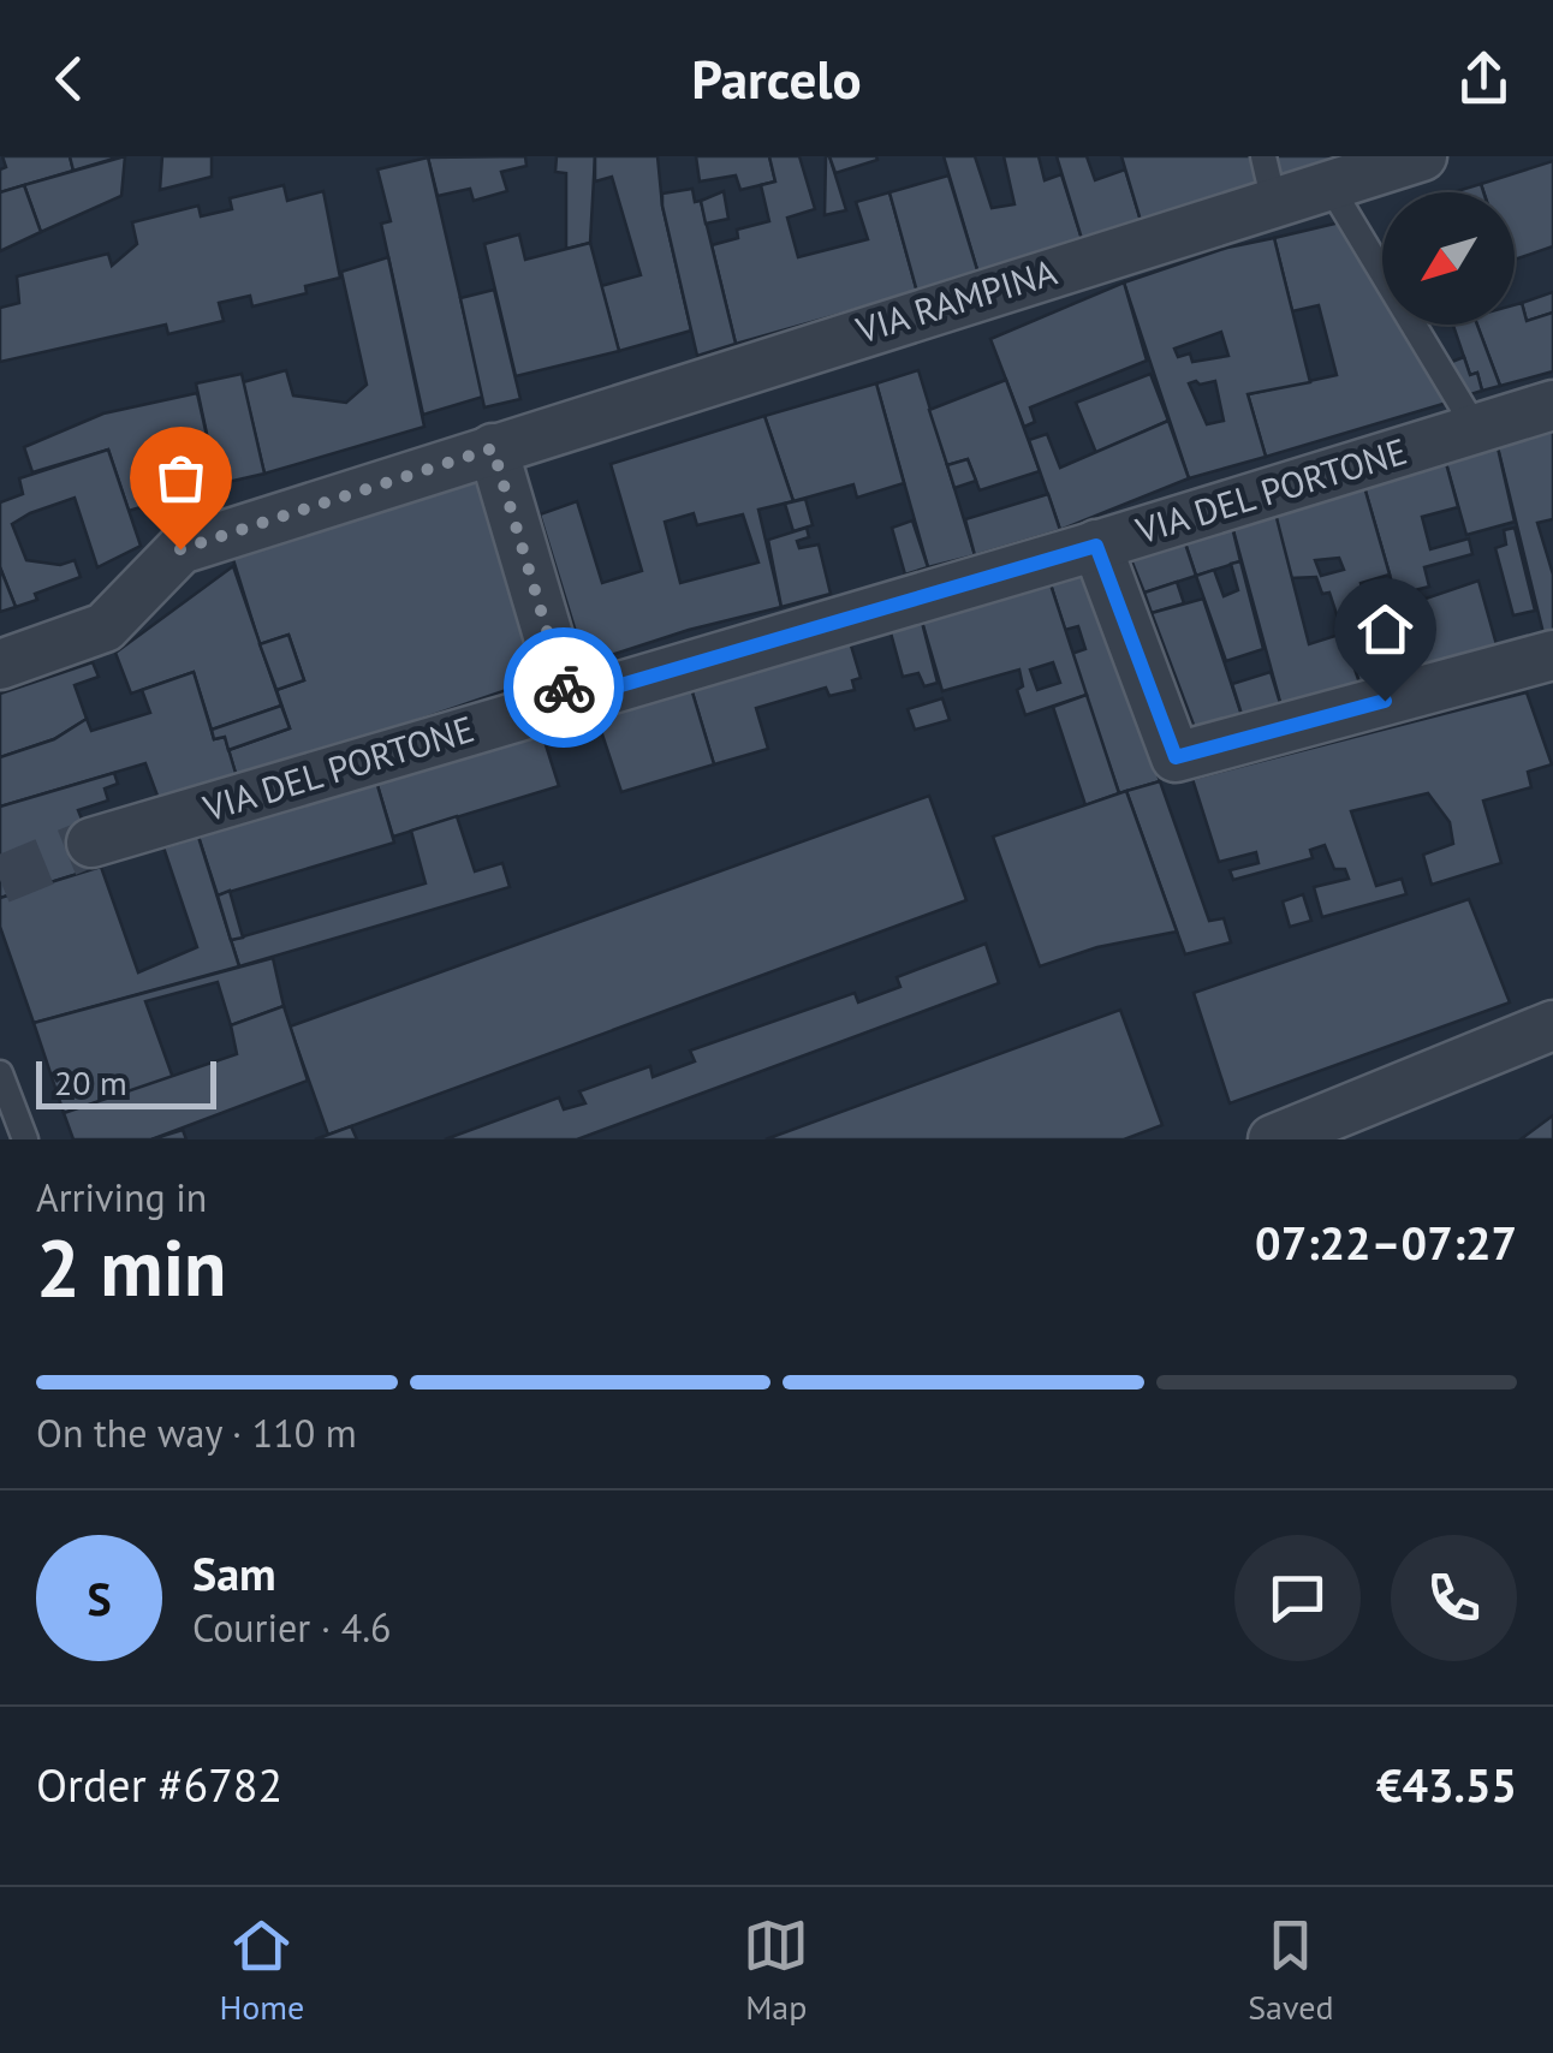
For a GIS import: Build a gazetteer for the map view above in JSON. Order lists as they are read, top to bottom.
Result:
{
  "streets": {
    "street": ["VIA RAMPINA", "VIA DEL PORTONE"]
  },
  "scale_bar": "20 m",
  "north": "bottom left",
  "page": {
    "header": "Parcelo",
    "scale": "20 m",
    "heading": ["2 min", "Arriving in", "07:22–07:27"],
    "panel": [
      "Sam",
      "Courier · 4.6",
      "Order #6782",
      "€43.55"
    ],
    "bar": "On the way · 110 m",
    "round": "S",
    "tabs": ["Home", "Map", "Saved"]
  }
}
